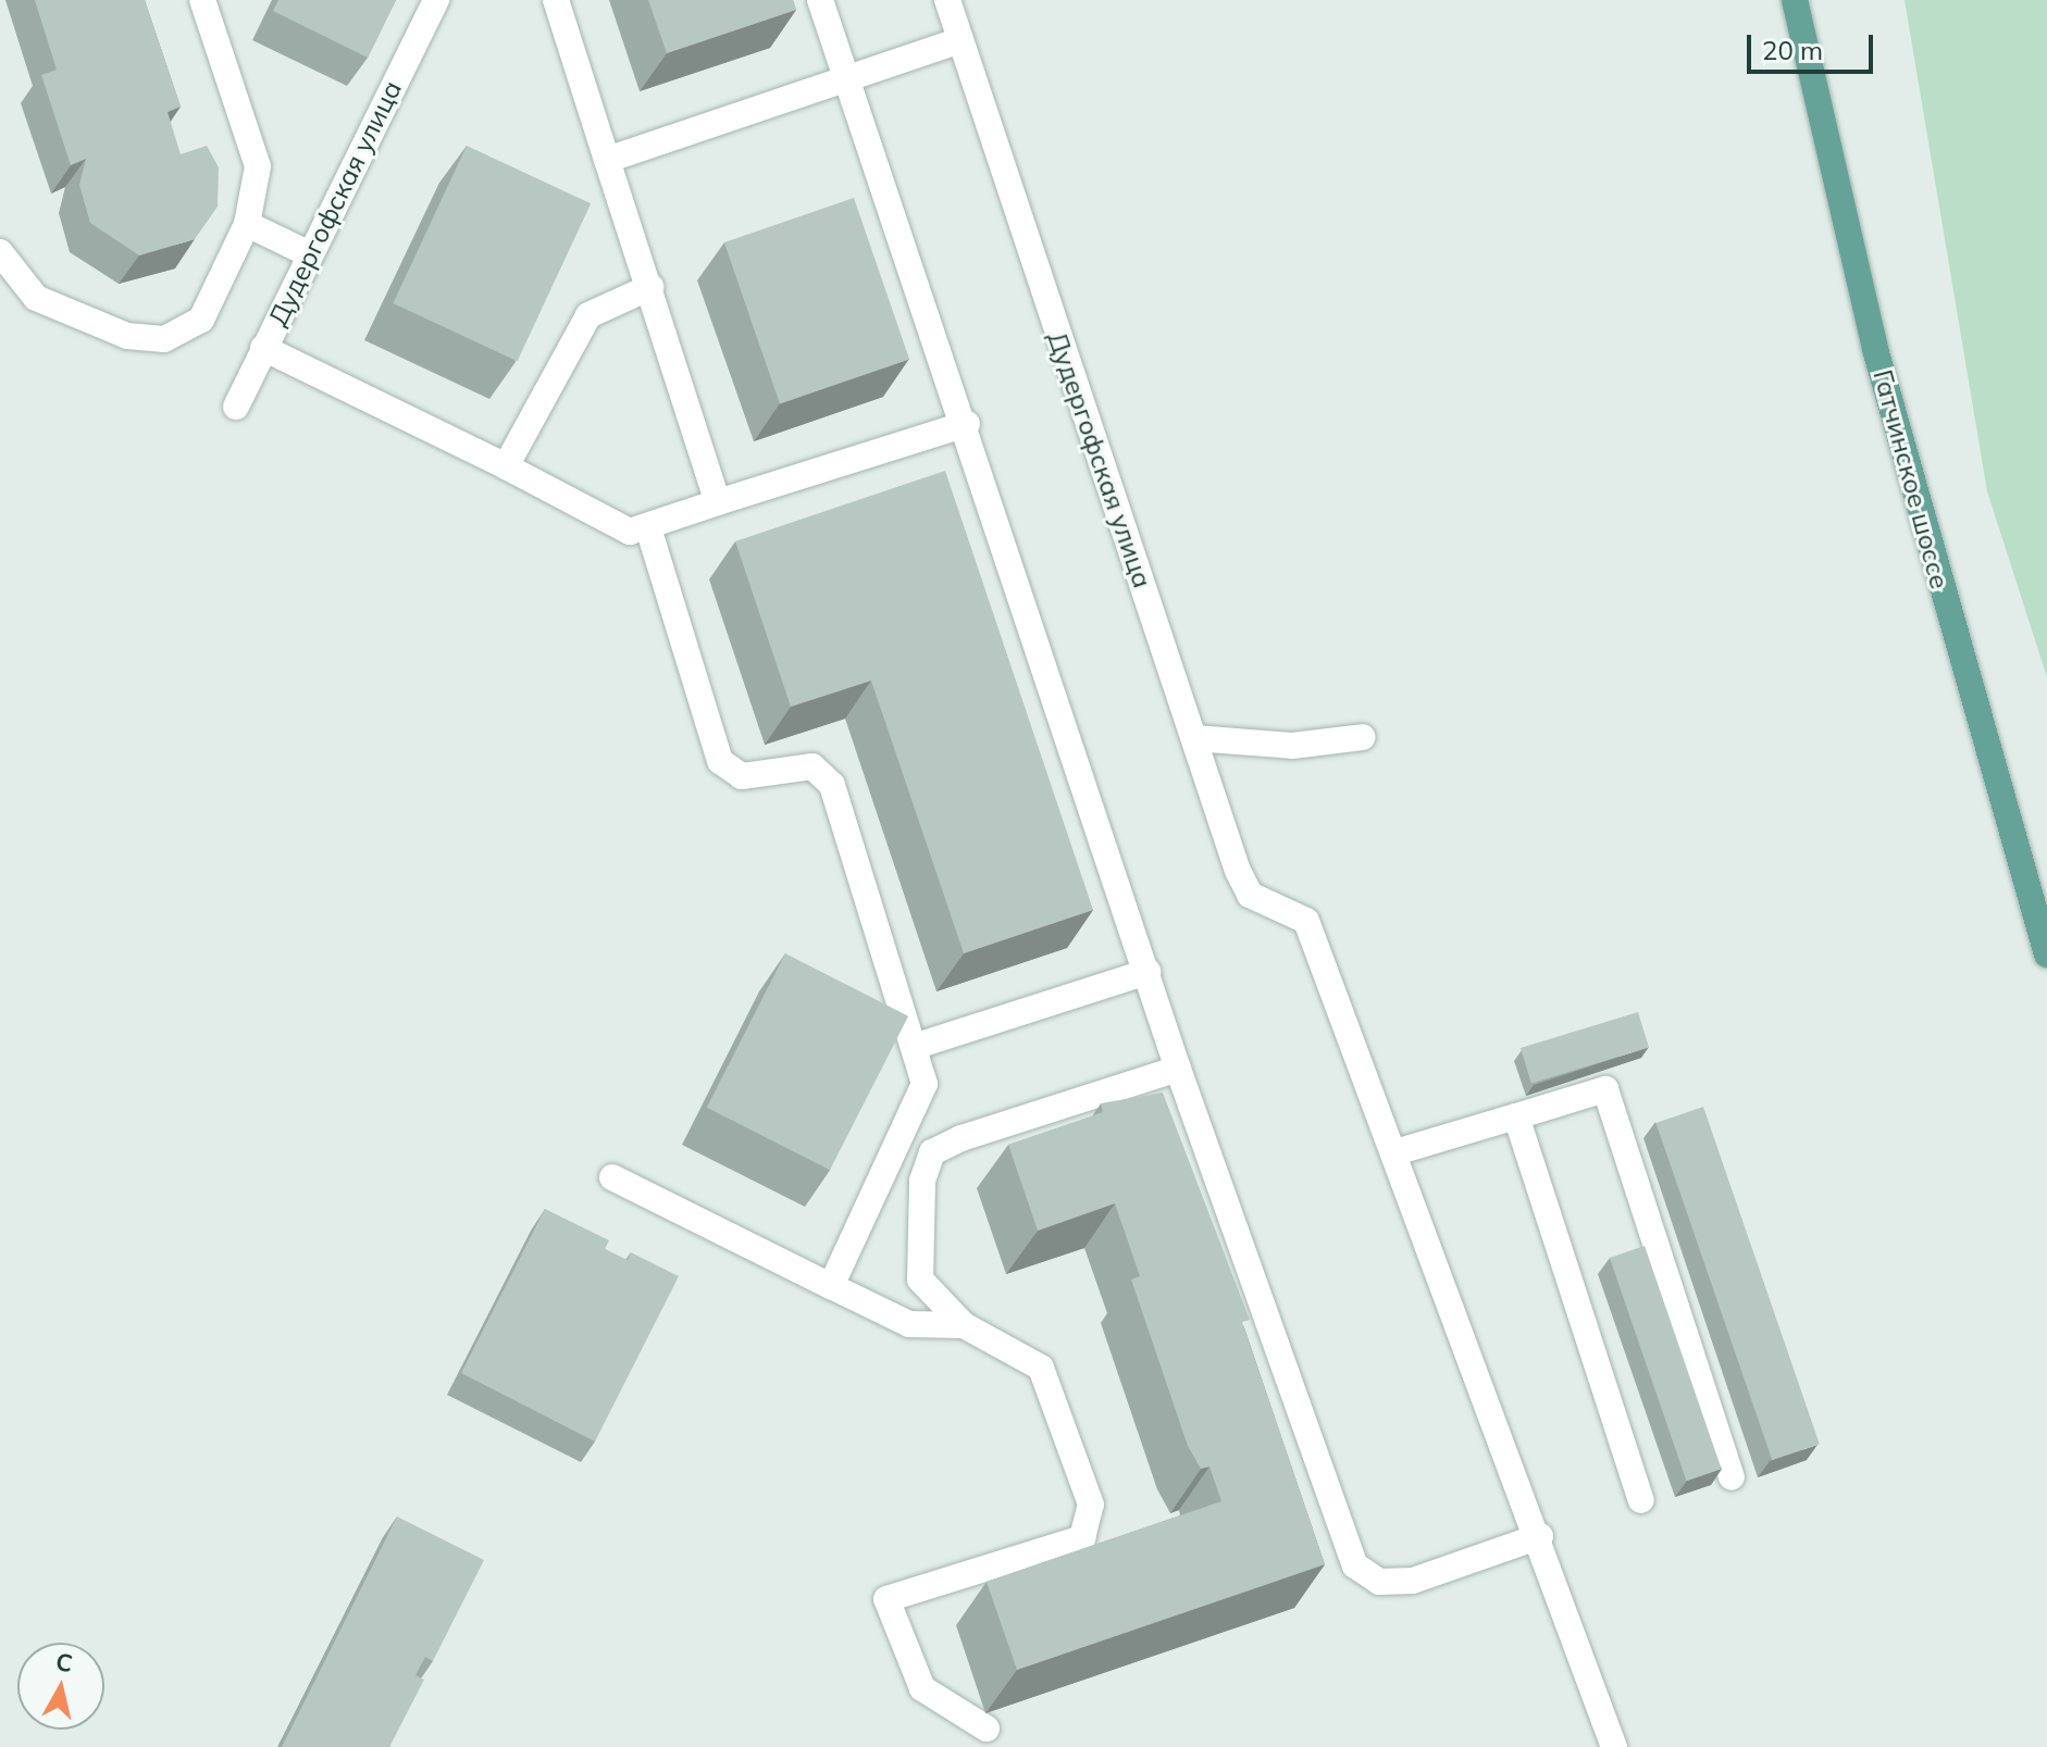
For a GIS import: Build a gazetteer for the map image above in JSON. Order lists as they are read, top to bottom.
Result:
{
  "streets": {
    "main road": ["Гатчинское шоссе"],
    "lane": ["Дудергофская улица"]
  },
  "scale_bar": "20 m",
  "north": "top"
}
